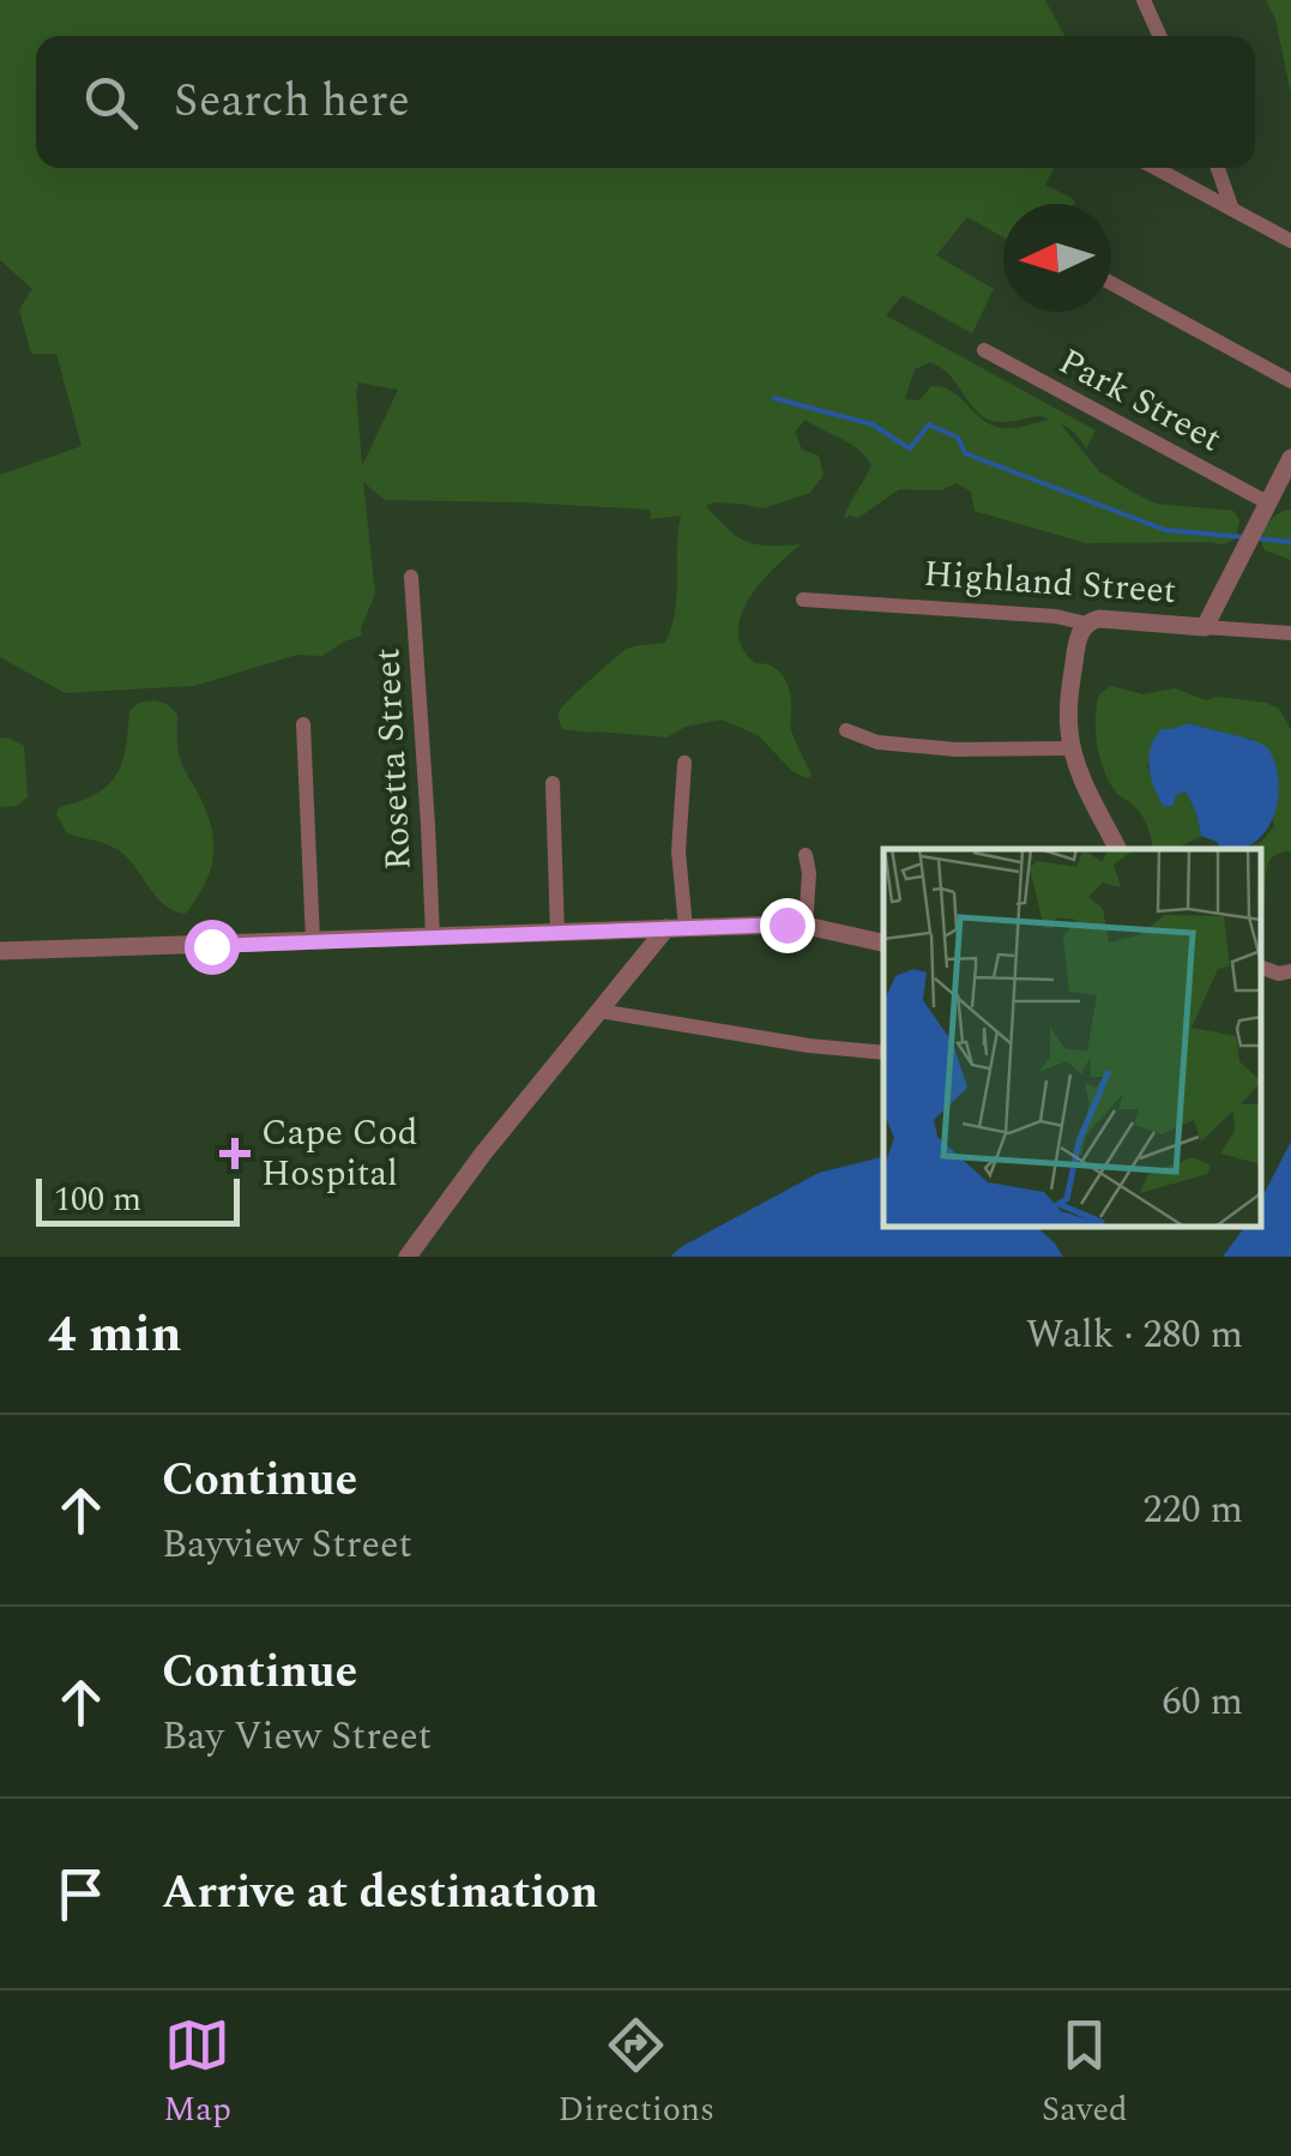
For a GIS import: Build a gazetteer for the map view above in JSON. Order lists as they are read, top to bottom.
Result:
{
  "streets": {
    "street": ["Park Street", "Highland Street", "Rosetta Street"]
  },
  "places": {
    "health": ["Cape Cod Hospital"]
  },
  "scale_bar": "100 m",
  "north": "left",
  "page": {
    "search": "Search here",
    "scale": "100 m",
    "heading": ["4 min", "Walk · 280 m"],
    "list": [
      ["Continue", "Bayview Street", "220 m"],
      ["Continue", "Bay View Street", "60 m"],
      "Arrive at destination"
    ],
    "nav": ["Map", "Directions", "Saved"]
  }
}
